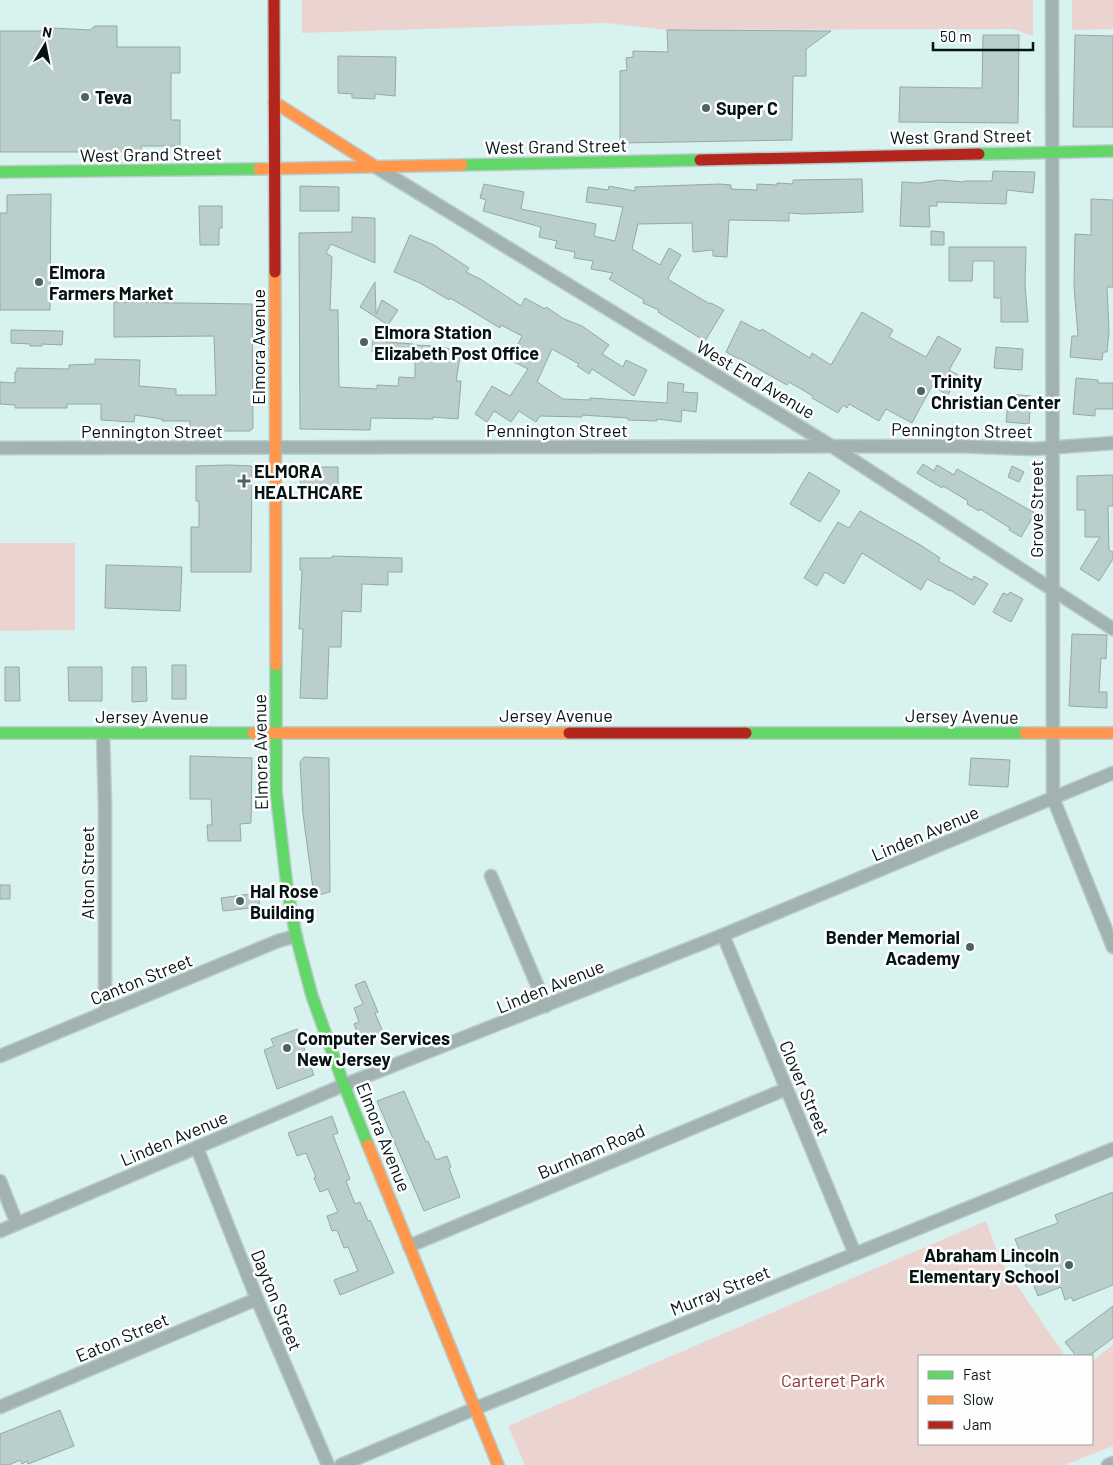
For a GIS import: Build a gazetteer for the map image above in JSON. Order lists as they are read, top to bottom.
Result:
{
  "streets": {
    "street": [
      "West Grand Street",
      "Elmora Avenue",
      "West End Avenue",
      "Pennington Street",
      "Grove Street",
      "Jersey Avenue",
      "Linden Avenue",
      "Alton Street",
      "Canton Street",
      "Clover Street",
      "Burnham Road",
      "Murray Street",
      "Dayton Street",
      "Eaton Street"
    ]
  },
  "crossings": [
    ["West Grand Street", "Elmora Avenue"],
    ["West Grand Street", "West End Avenue"],
    ["West Grand Street", "Grove Street"],
    ["Elmora Avenue", "Pennington Street"],
    ["Elmora Avenue", "Jersey Avenue"],
    ["Elmora Avenue", "Linden Avenue"],
    ["Elmora Avenue", "Canton Street"],
    ["Elmora Avenue", "Burnham Road"],
    ["Elmora Avenue", "Murray Street"],
    ["West End Avenue", "Pennington Street"],
    ["West End Avenue", "Grove Street"],
    ["Pennington Street", "Grove Street"],
    ["Grove Street", "Jersey Avenue"],
    ["Grove Street", "Linden Avenue"],
    ["Jersey Avenue", "Alton Street"],
    ["Linden Avenue", "Clover Street"],
    ["Linden Avenue", "Dayton Street"],
    ["Alton Street", "Canton Street"],
    ["Clover Street", "Burnham Road"],
    ["Clover Street", "Murray Street"],
    ["Dayton Street", "Eaton Street"]
  ],
  "parks": ["Carteret Park"],
  "places": {
    "other": [
      "Teva",
      "Super C",
      "Elmora Farmers Market",
      "Elmora Station Elizabeth Post Office",
      "Trinity Christian Center",
      "Hal Rose Building",
      "Bender Memorial Academy",
      "Computer Services New Jersey",
      "Abraham Lincoln Elementary School"
    ],
    "health": ["ELMORA HEALTHCARE"]
  },
  "legend": ["Fast", "Slow", "Jam"],
  "scale_bar": "50 m",
  "north": "top"
}
